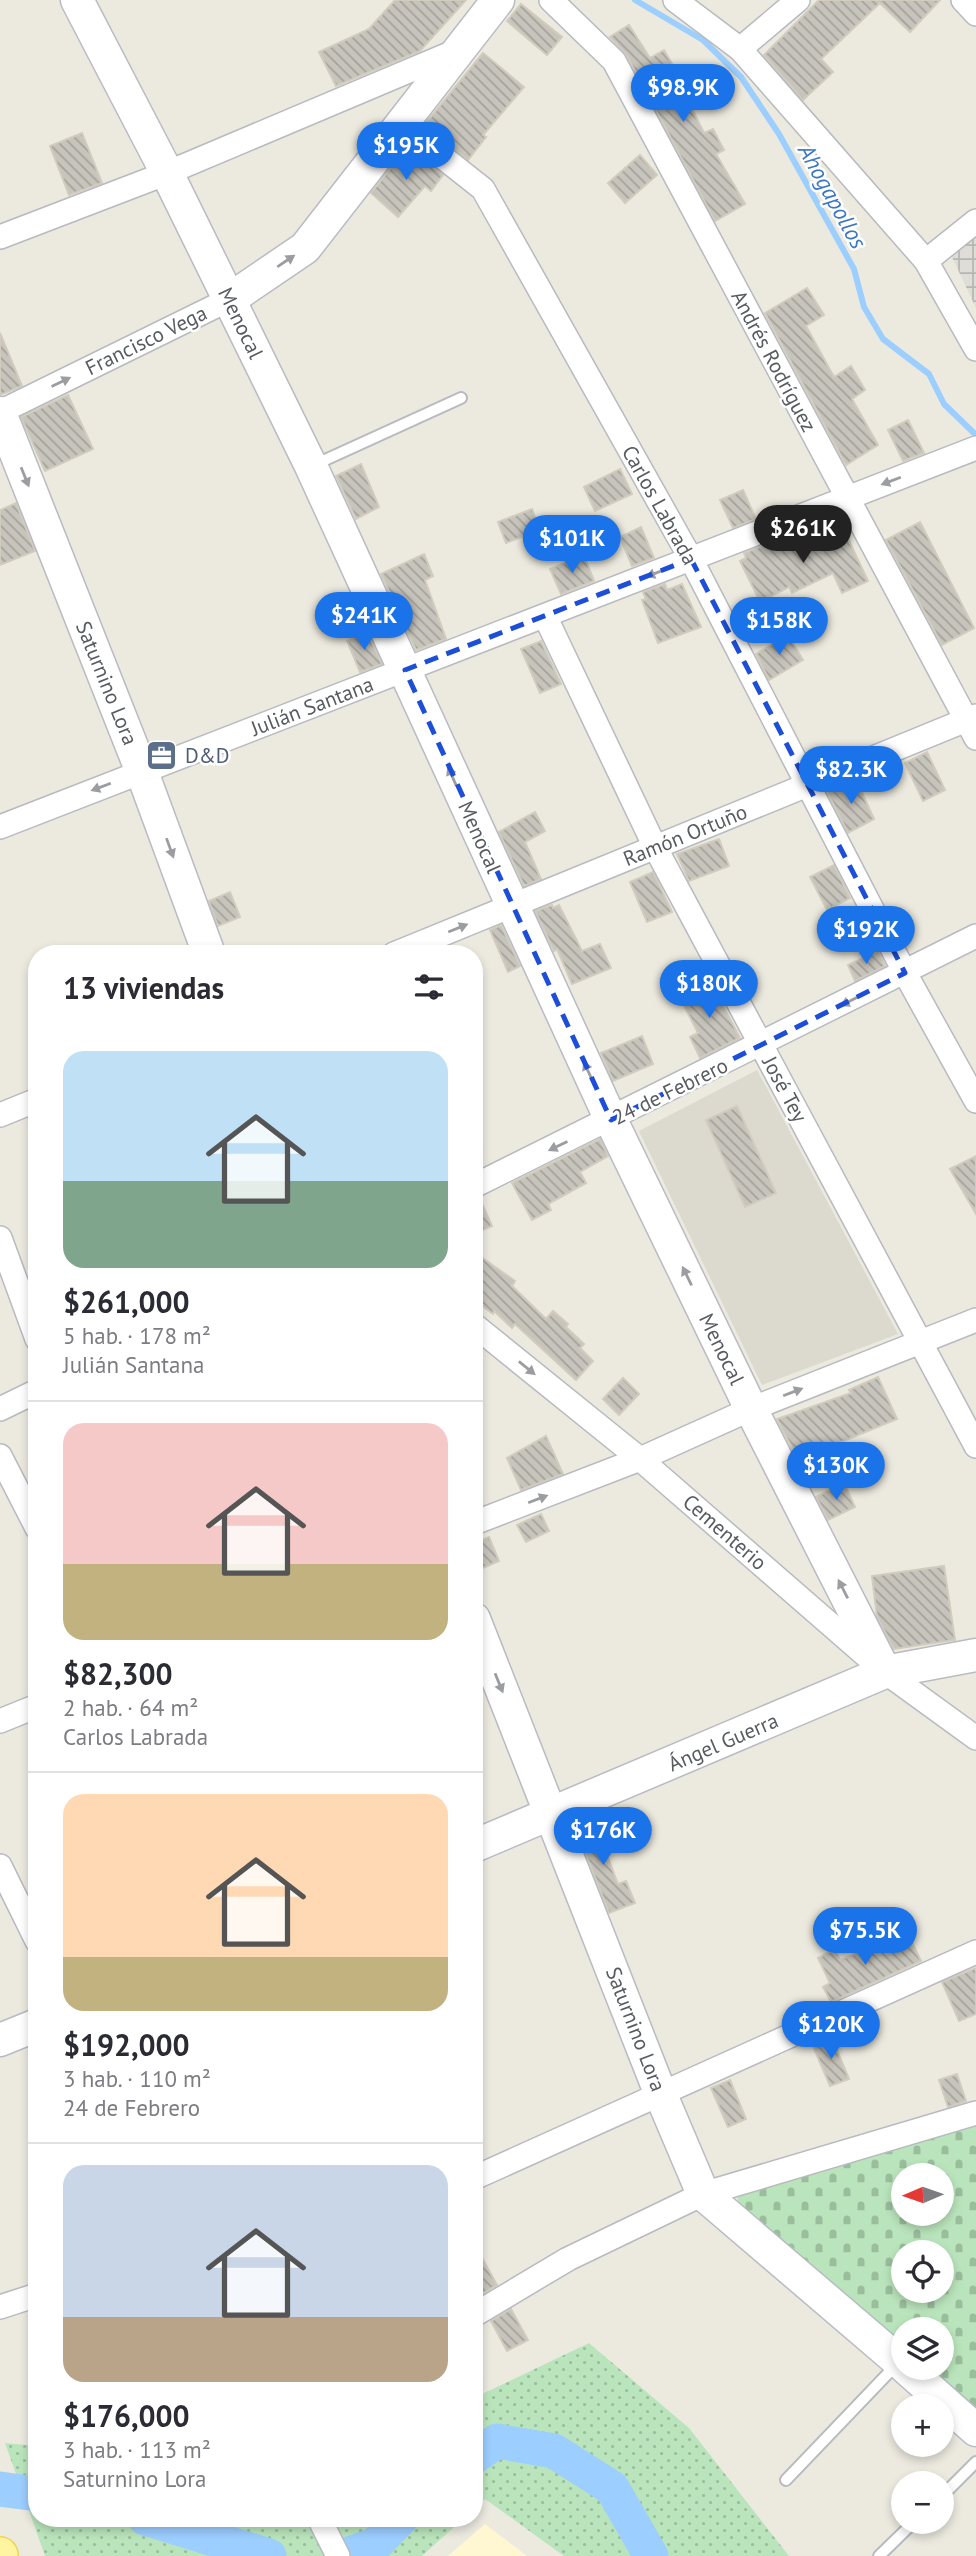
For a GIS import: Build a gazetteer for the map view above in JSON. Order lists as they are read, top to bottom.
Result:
{
  "streets": {
    "street": [
      "Menocal",
      "Francisco Vega",
      "Andrés Rodríguez",
      "Carlos Labrada",
      "Saturnino Lora",
      "Julián Santana",
      "Ramón Ortuño",
      "José Tey",
      "24 de Febrero",
      "Cementerio",
      "Ángel Guerra"
    ]
  },
  "crossings": [
    ["Menocal", "Francisco Vega"],
    ["Menocal", "Julián Santana"],
    ["Menocal", "Ramón Ortuño"],
    ["Menocal", "24 de Febrero"],
    ["Menocal", "Cementerio"],
    ["Menocal", "Ángel Guerra"],
    ["Francisco Vega", "Carlos Labrada"],
    ["Francisco Vega", "Saturnino Lora"],
    ["Andrés Rodríguez", "Julián Santana"],
    ["Andrés Rodríguez", "Ramón Ortuño"],
    ["Carlos Labrada", "Julián Santana"],
    ["Carlos Labrada", "Ramón Ortuño"],
    ["Carlos Labrada", "24 de Febrero"],
    ["Saturnino Lora", "Julián Santana"],
    ["Saturnino Lora", "Ángel Guerra"],
    ["Julián Santana", "José Tey"],
    ["Ramón Ortuño", "José Tey"],
    ["José Tey", "24 de Febrero"],
    ["Cementerio", "Ángel Guerra"]
  ],
  "one_way": [
    "Menocal",
    "Saturnino Lora",
    "Julián Santana",
    "24 de Febrero"
  ],
  "water": ["Ahogapollos"],
  "places": {
    "office": ["D&D"]
  },
  "north": "left",
  "page": {
    "price": [
      "$98.9K",
      "$195K",
      "$261K",
      "$101K",
      "$241K",
      "$158K",
      "$82.3K",
      "$192K",
      "$180K",
      "$130K",
      "$176K",
      "$75.5K",
      "$120K"
    ],
    "heading": "13 viviendas",
    "list": [
      {
        "name": "$261,000",
        "note": "5 hab. · 178 m² · Julián Santana"
      },
      {
        "name": "$82,300",
        "note": "2 hab. · 64 m² · Carlos Labrada"
      },
      {
        "name": "$192,000",
        "note": "3 hab. · 110 m² · 24 de Febrero"
      },
      {
        "name": "$176,000",
        "note": "3 hab. · 113 m² · Saturnino Lora"
      }
    ],
    "map_buttons": ["+", "−"]
  }
}
